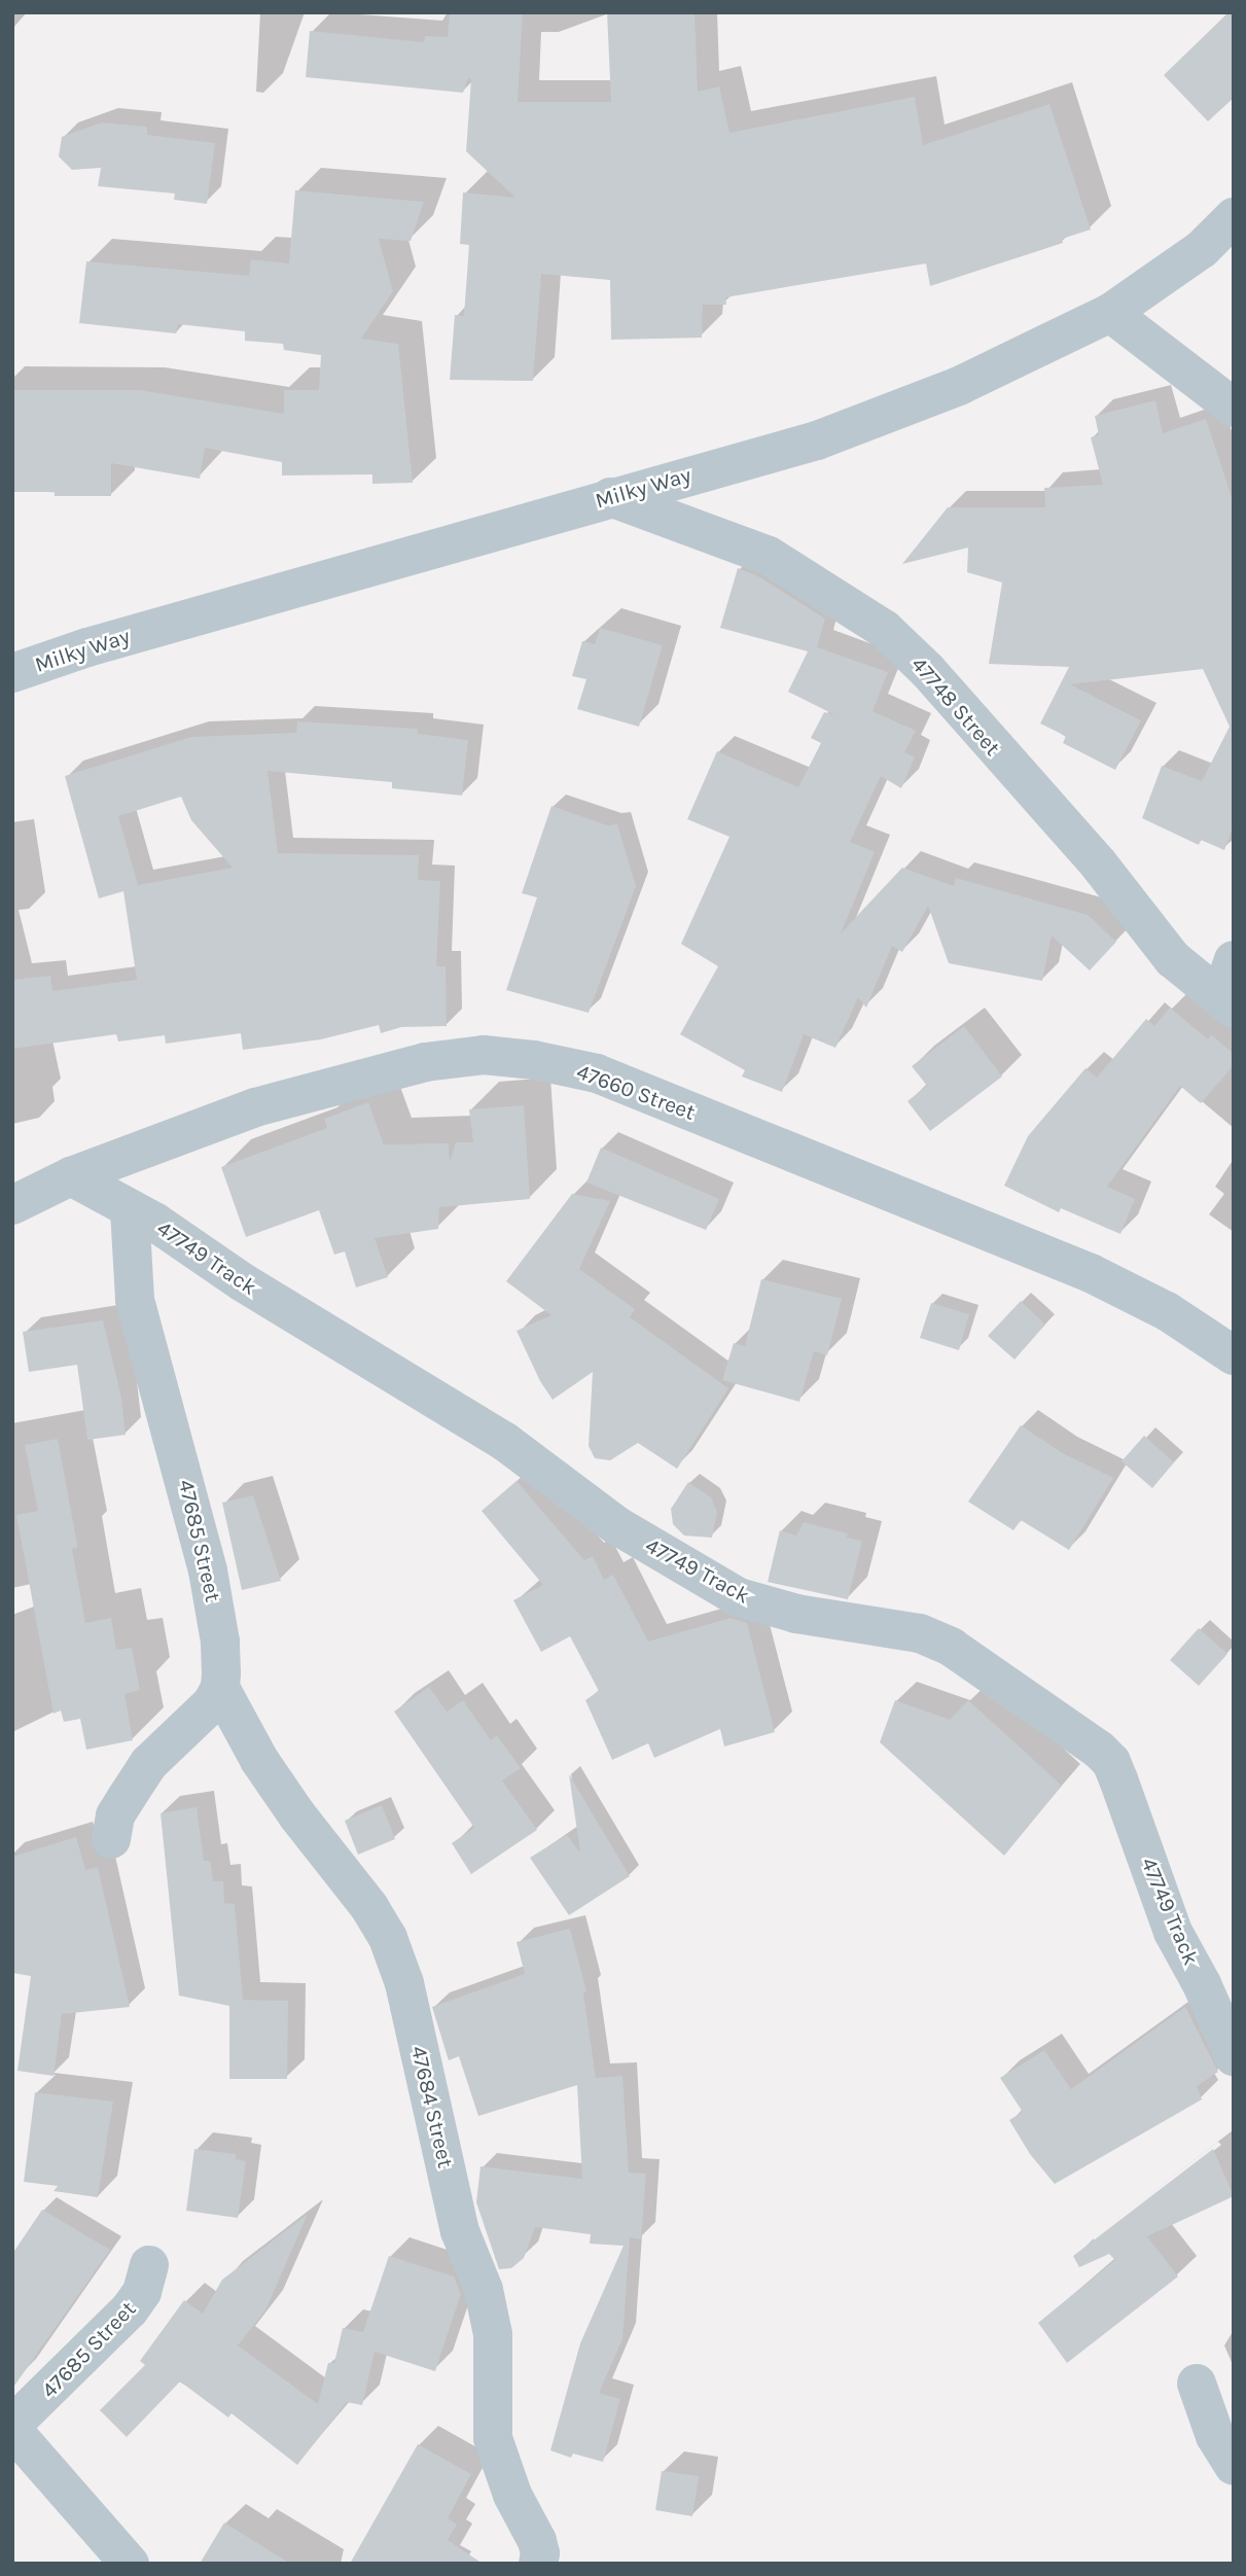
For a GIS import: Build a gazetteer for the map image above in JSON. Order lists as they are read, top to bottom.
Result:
{
  "streets": {
    "street": [
      "Milky Way",
      "47748 Street",
      "47660 Street",
      "47749 Track",
      "47685 Street",
      "47684 Street"
    ]
  },
  "crossings": [
    ["Milky Way", "47748 Street"],
    ["47660 Street", "47749 Track"],
    ["47749 Track", "47685 Street"],
    ["47685 Street", "47684 Street"]
  ]
}
